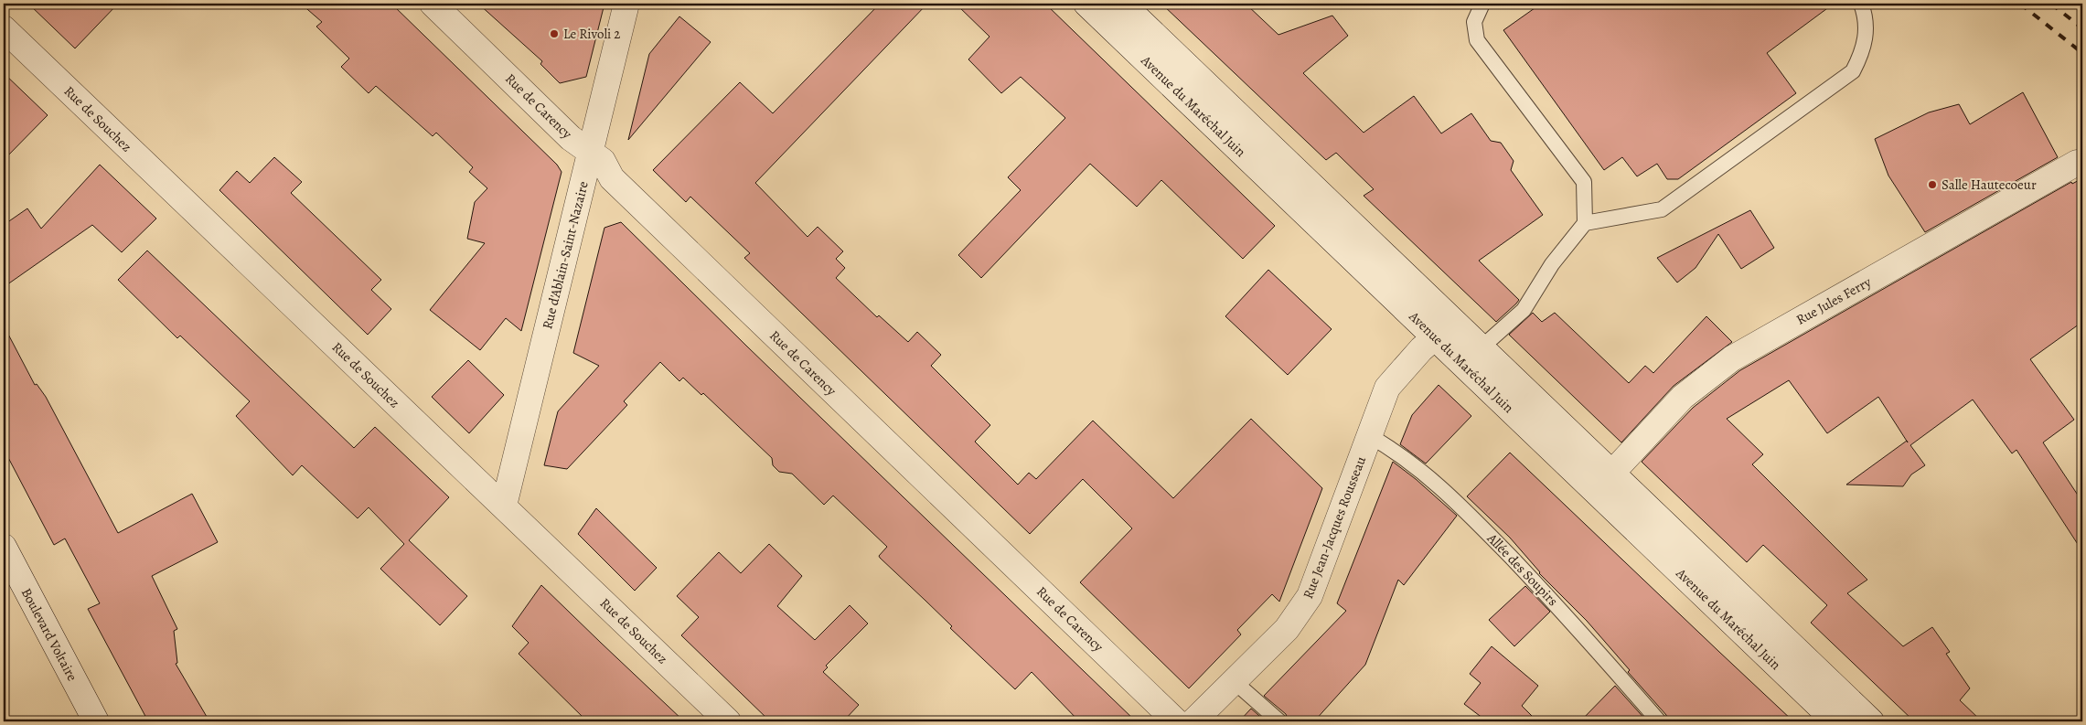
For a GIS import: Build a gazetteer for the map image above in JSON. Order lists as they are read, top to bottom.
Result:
{
  "streets": {
    "street": [
      "Rue de Carency",
      "Avenue du Maréchal Juin",
      "Rue de Souchez",
      "Rue d'Ablain-Saint-Nazaire",
      "Rue Jules Ferry",
      "Rue Jean-Jacques Rousseau",
      "Boulevard Voltaire"
    ],
    "lane": ["Allée des Soupirs"]
  },
  "crossings": [
    ["Rue de Carency", "Rue d'Ablain-Saint-Nazaire"],
    ["Avenue du Maréchal Juin", "Rue Jules Ferry"],
    ["Avenue du Maréchal Juin", "Rue Jean-Jacques Rousseau"],
    ["Rue de Souchez", "Rue d'Ablain-Saint-Nazaire"],
    ["Rue Jean-Jacques Rousseau", "Allée des Soupirs"]
  ],
  "places": ["Le Rivoli 2", "Salle Hautecoeur"]
}
